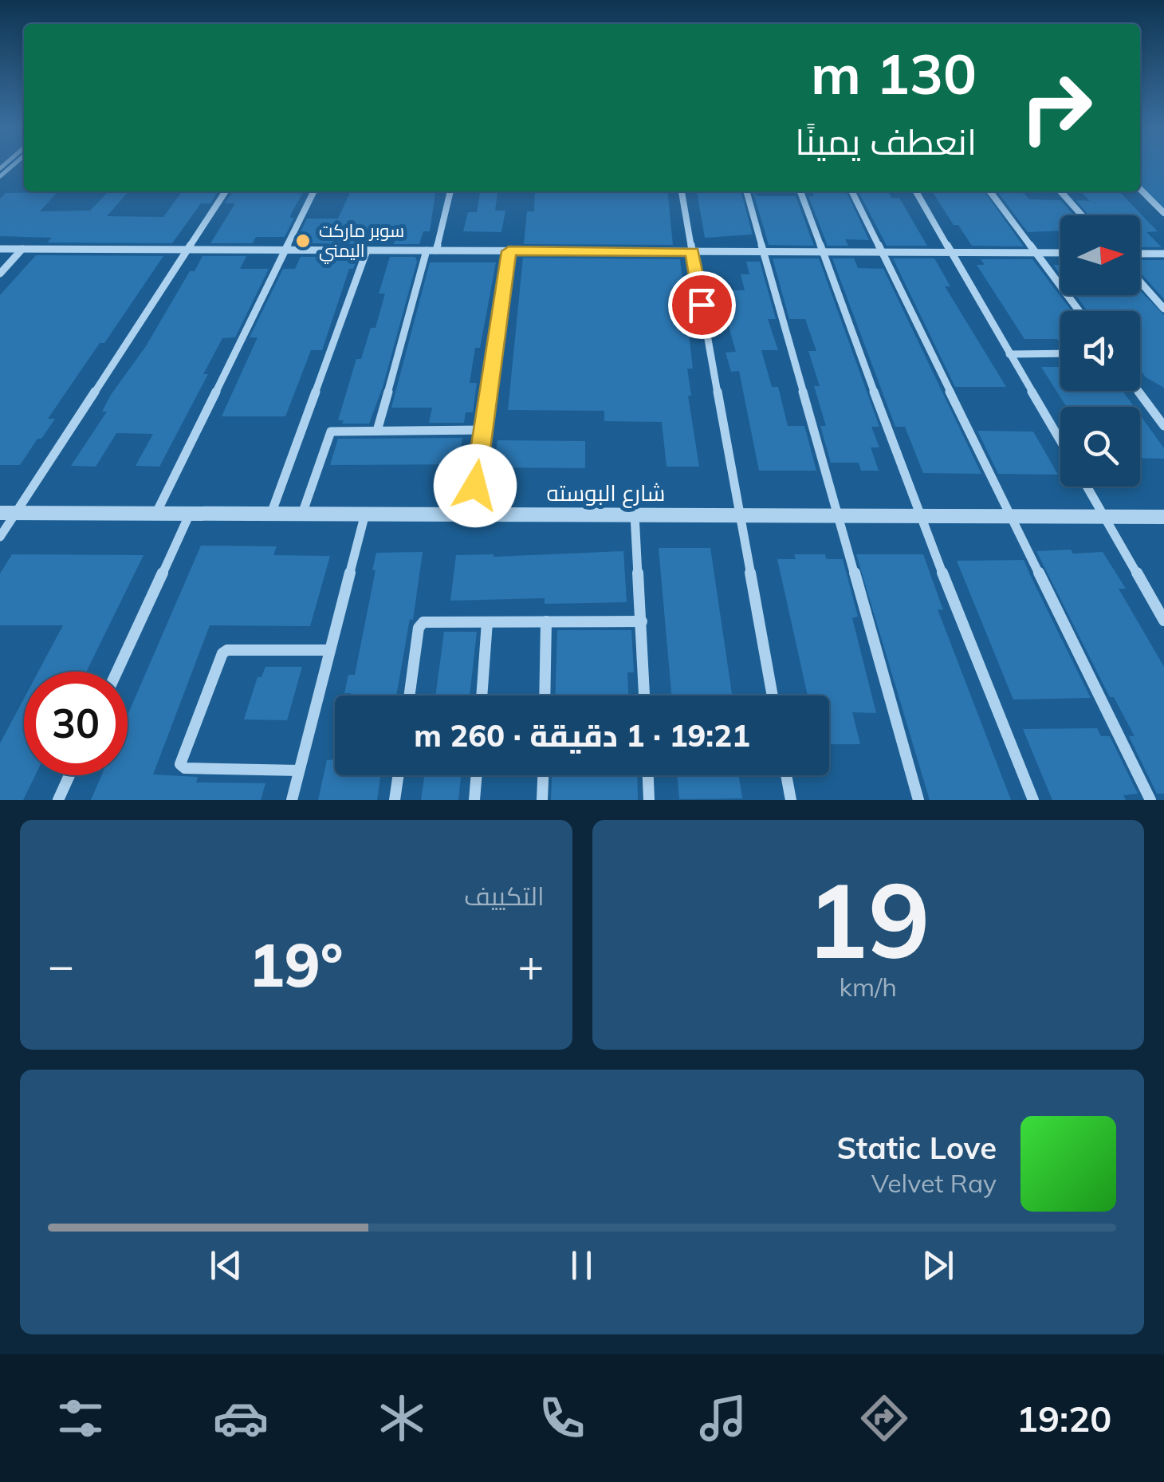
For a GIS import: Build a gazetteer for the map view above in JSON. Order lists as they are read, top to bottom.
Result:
{
  "streets": {
    "street": ["شارع البوسته"]
  },
  "places": ["سوبر ماركت اليمني"],
  "north": "right",
  "page": {
    "turn": ["130 m", "انعطف يمينًا"],
    "limit": "30",
    "trip": "19:21 · 1 دقيقة · 260 m",
    "tile": [
      ["19", "km/h"],
      "التكييف"
    ],
    "heat": ["−", "19°", "+"],
    "song": ["Static Love", "Velvet Ray"],
    "tabs": "19:20"
  }
}
